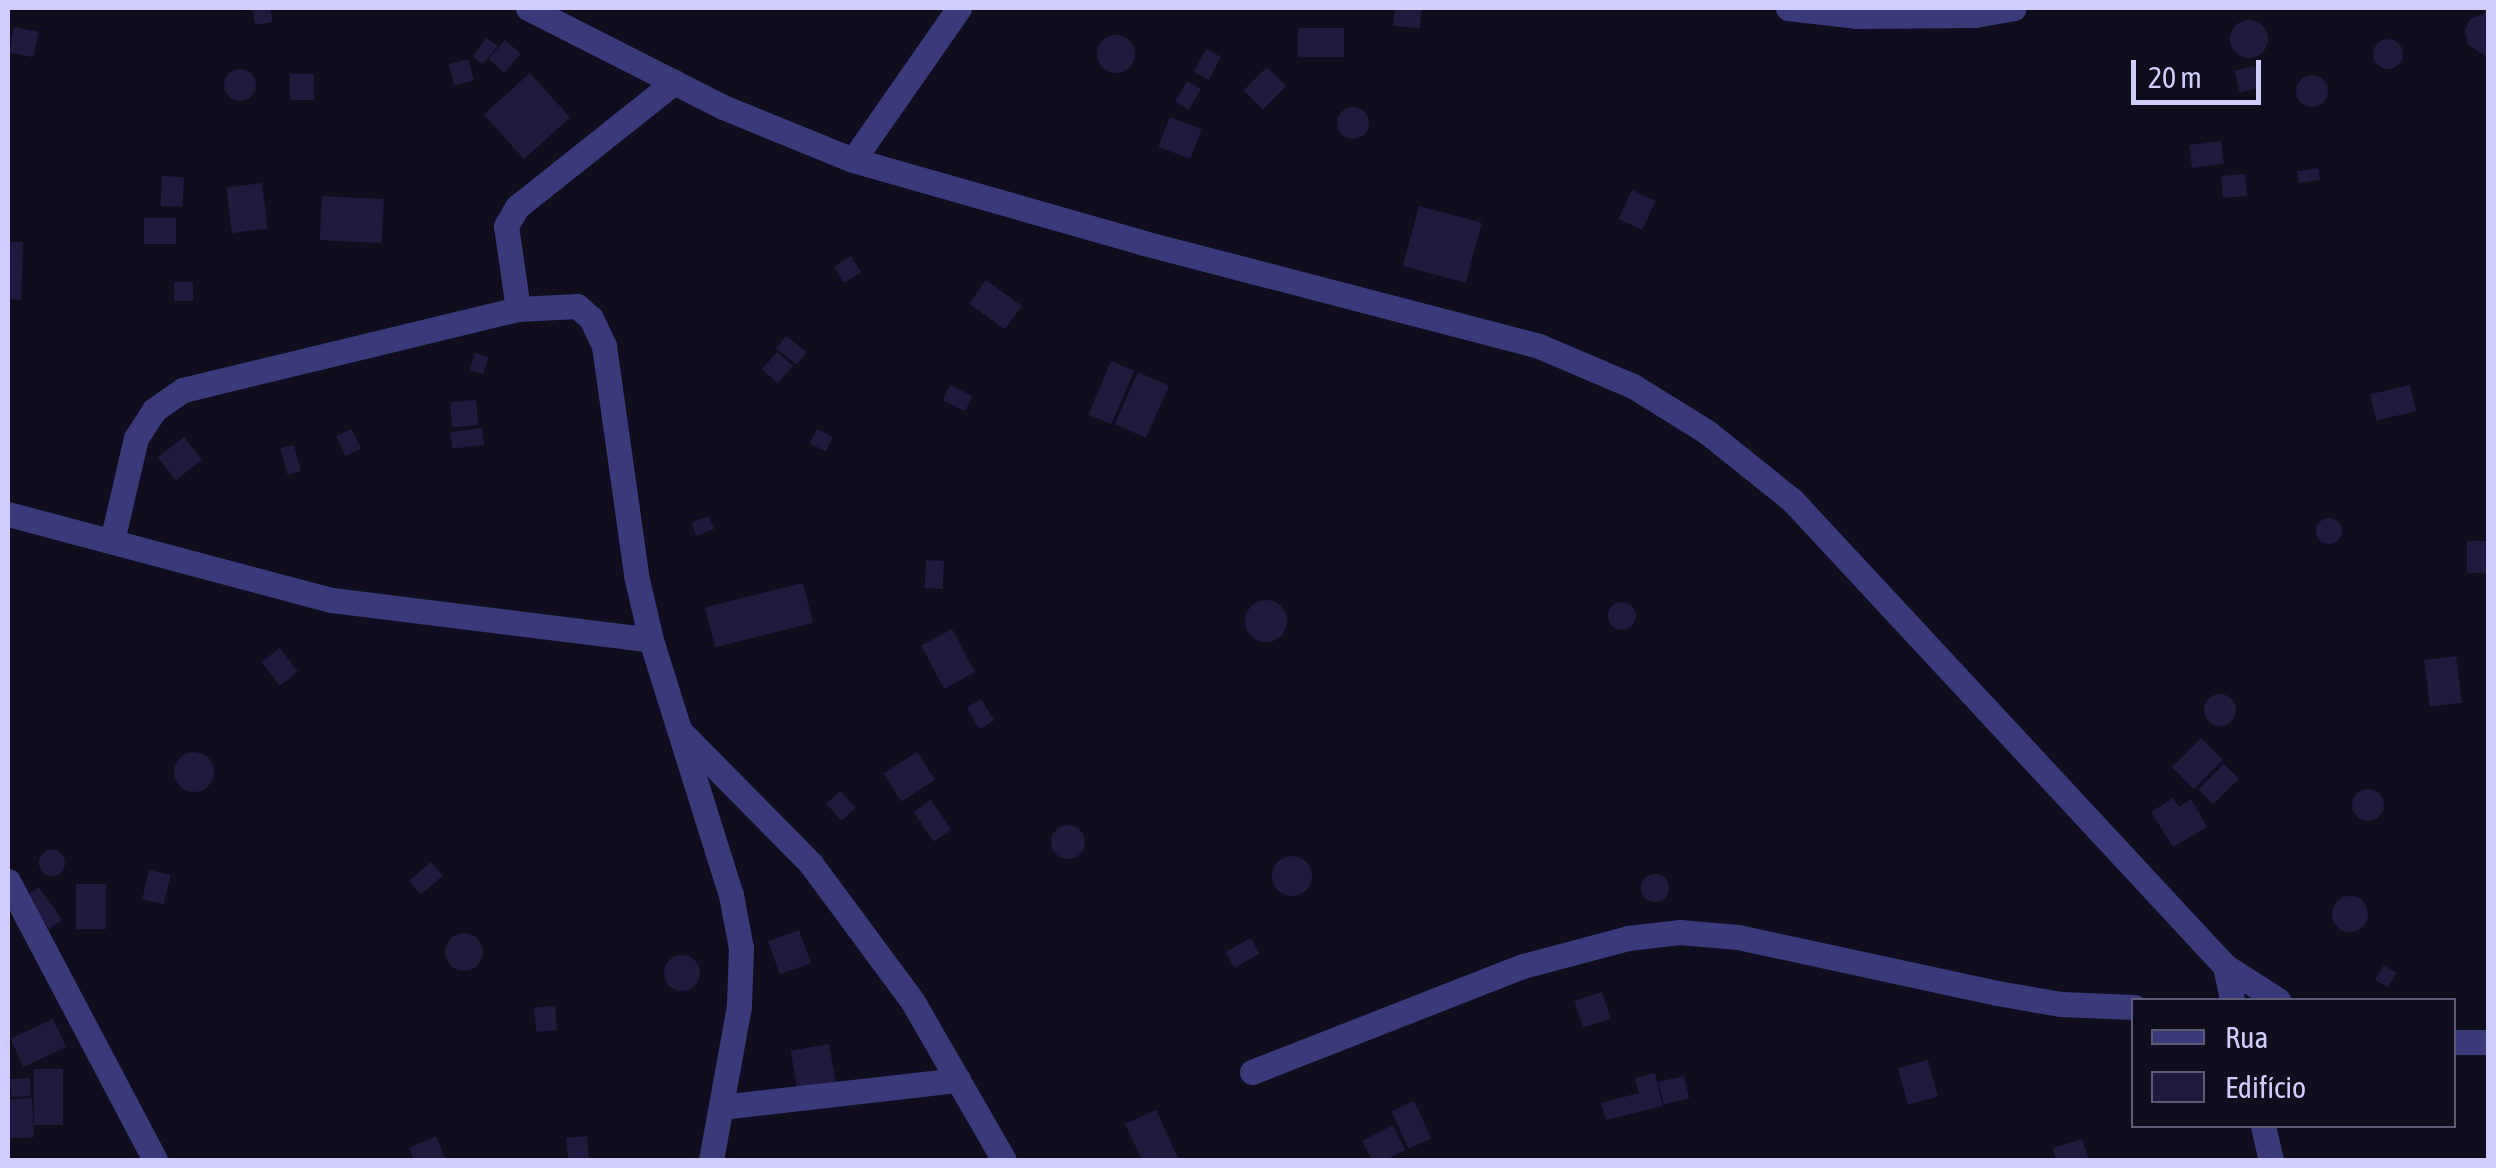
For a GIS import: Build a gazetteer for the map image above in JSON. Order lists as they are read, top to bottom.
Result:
{
  "legend": ["Rua", "Edifício"],
  "scale_bar": "20 m"
}
